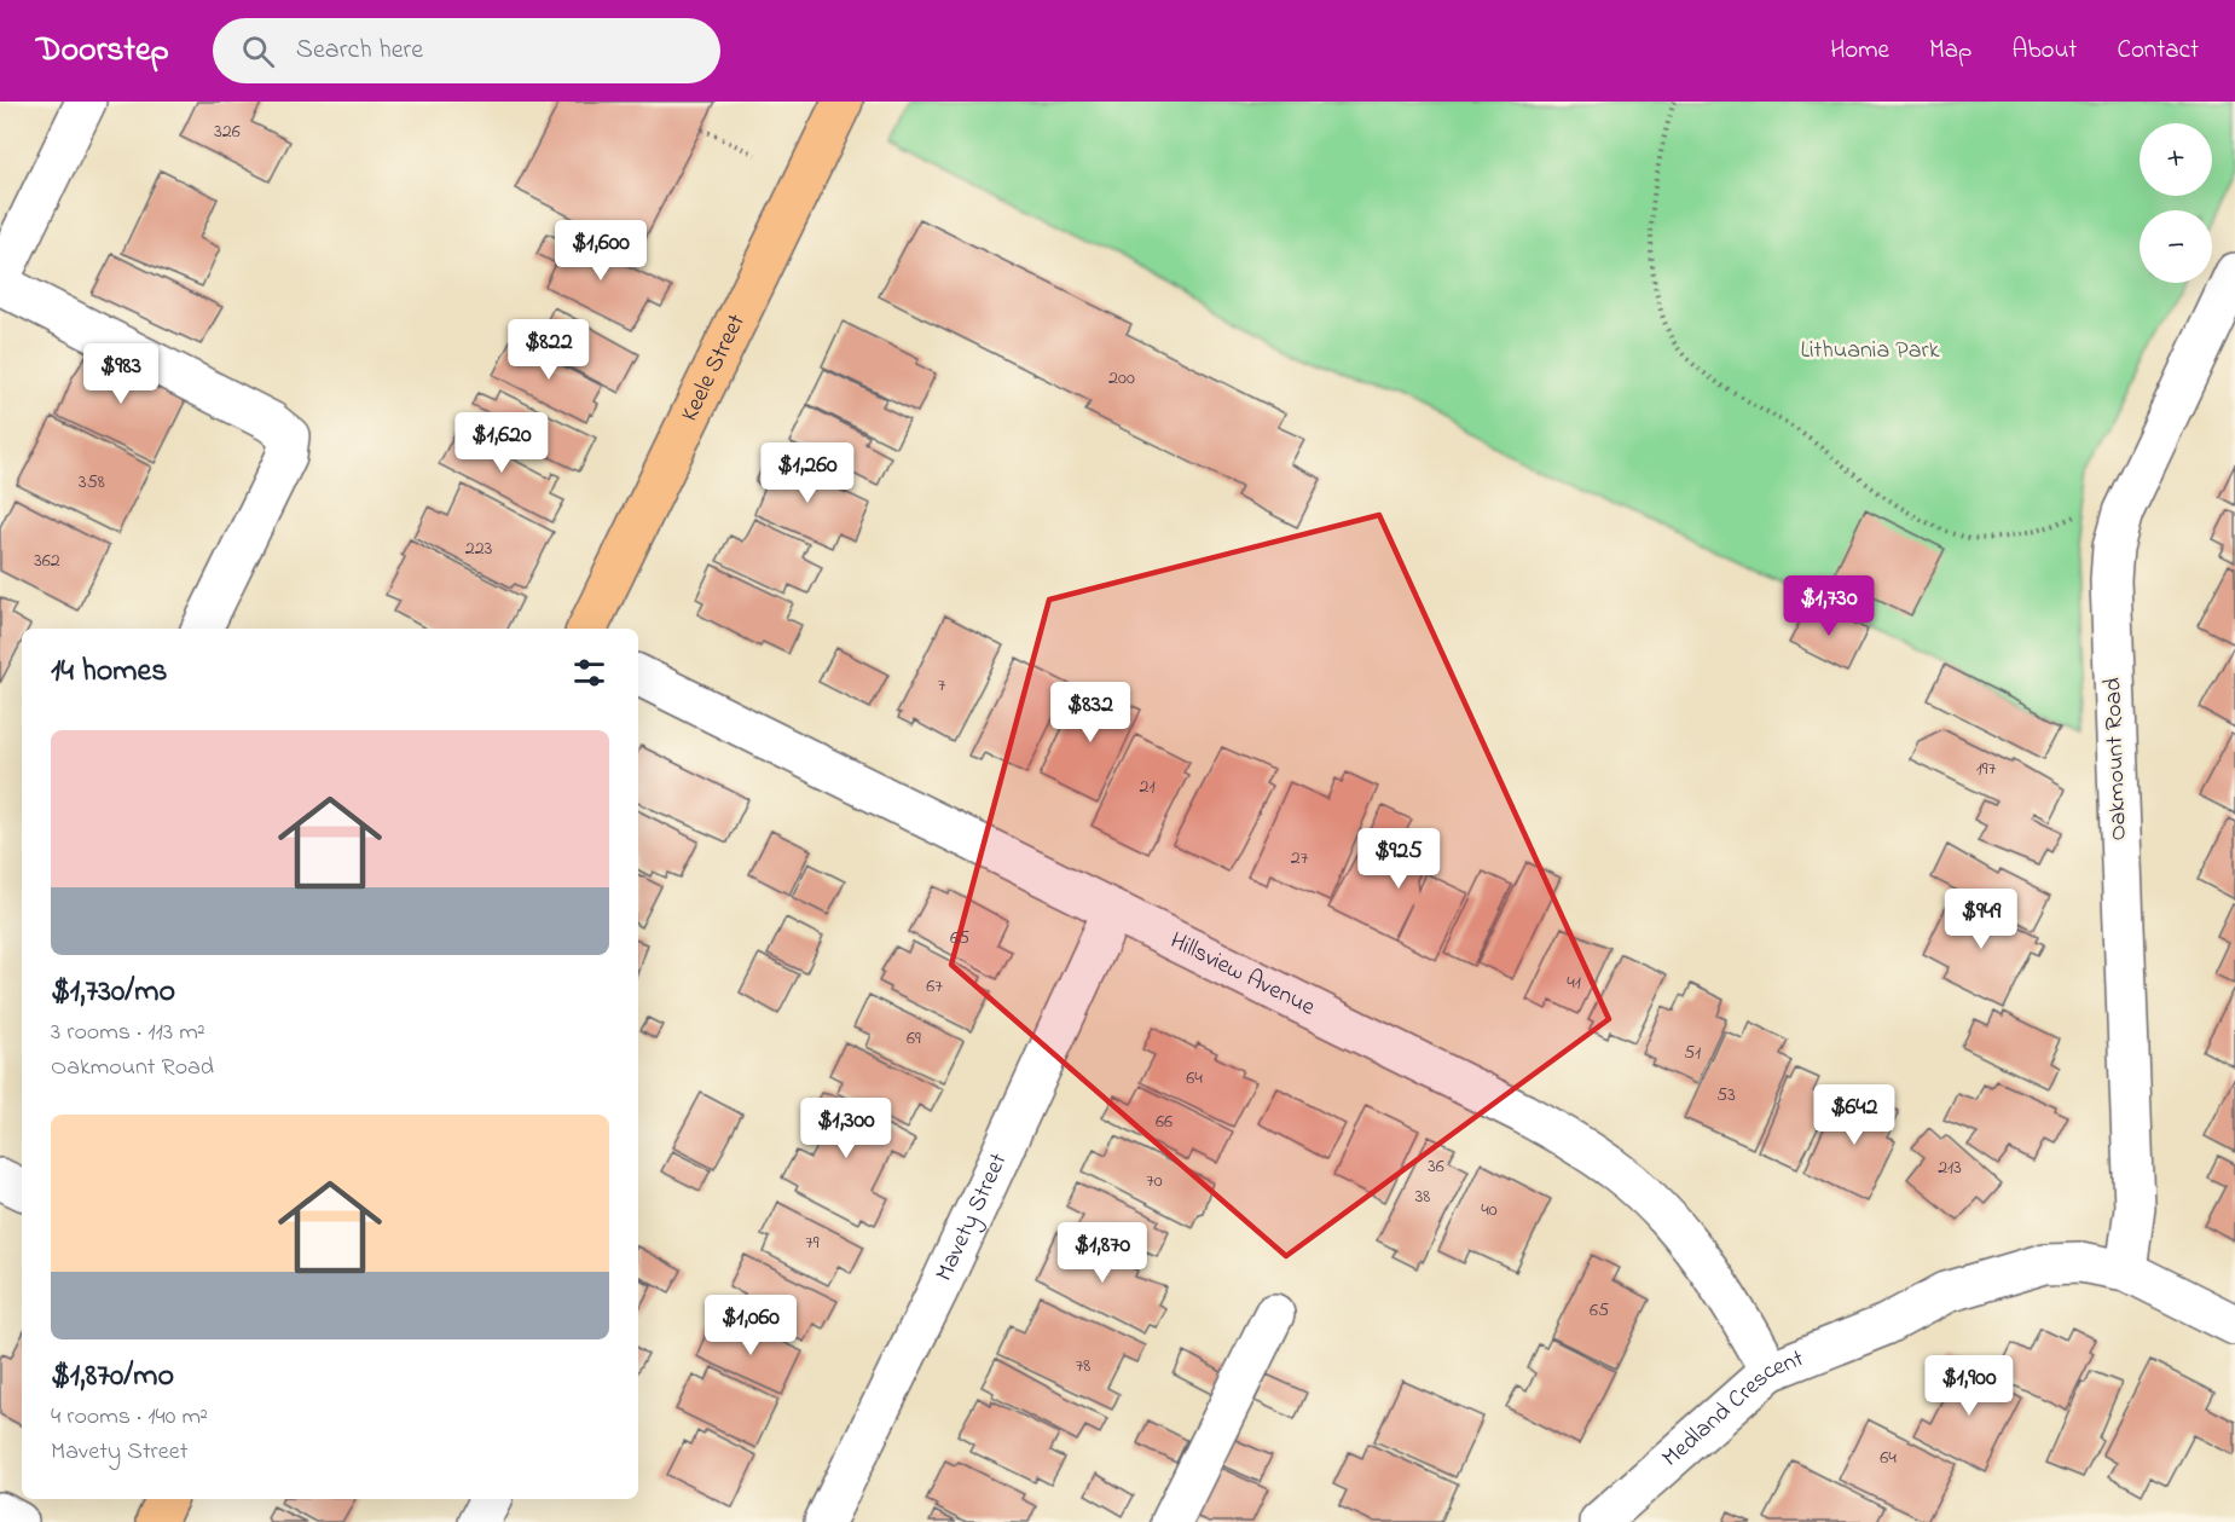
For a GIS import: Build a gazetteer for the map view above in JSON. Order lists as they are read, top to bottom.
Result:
{
  "streets": {
    "main road": ["Keele Street"],
    "street": [
      "Oakmount Road",
      "Hillsview Avenue",
      "Mavety Street",
      "Medland Crescent"
    ]
  },
  "crossings": [
    ["Oakmount Road", "Medland Crescent"],
    ["Hillsview Avenue", "Mavety Street"],
    ["Hillsview Avenue", "Medland Crescent"]
  ],
  "parks": ["Lithuania Park"],
  "house_numbers": [
    "326",
    "200",
    "358",
    "223",
    "362",
    "7",
    "197",
    "21",
    "27",
    "65",
    "41",
    "67",
    "69",
    "51",
    "64",
    "53",
    "66",
    "36",
    "213",
    "70",
    "38",
    "40",
    "79",
    "65",
    "78",
    "64"
  ],
  "page": {
    "header": "Doorstep",
    "search": "Search here",
    "nav": [
      "Home",
      "Map",
      "About",
      "Contact"
    ],
    "map_buttons": ["+", "−"],
    "price": [
      "$1,600",
      "$822",
      "$983",
      "$1,620",
      "$1,260",
      "$1,730",
      "$832",
      "$925",
      "$949",
      "$642",
      "$1,300",
      "$1,870",
      "$1,060",
      "$1,900"
    ],
    "heading": "14 homes",
    "list": [
      {
        "name": "$1,730/mo",
        "note": "3 rooms · 113 m² · Oakmount Road"
      },
      {
        "name": "$1,870/mo",
        "note": "4 rooms · 140 m² · Mavety Street"
      }
    ]
  }
}
